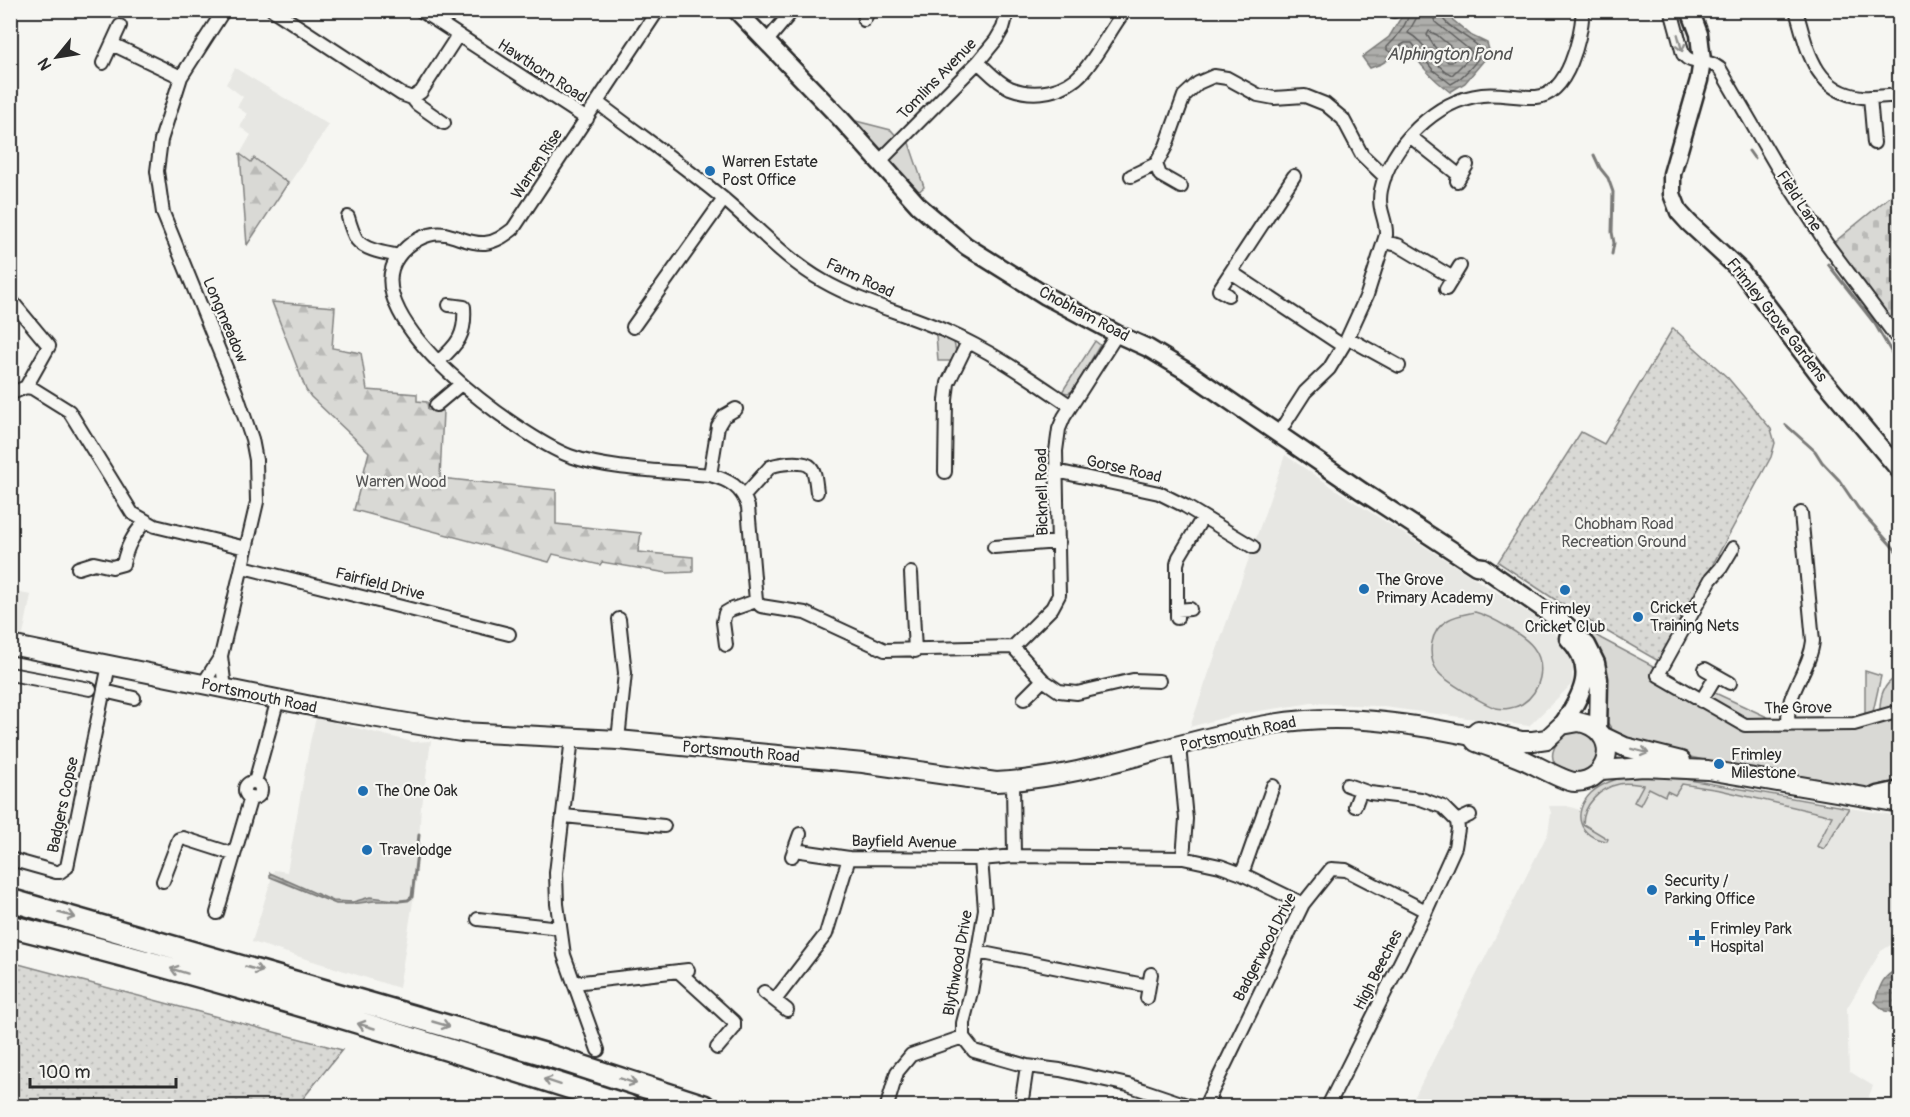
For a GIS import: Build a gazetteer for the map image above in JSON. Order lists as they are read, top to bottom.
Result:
{
  "streets": {
    "main road": ["Chobham Road", "Frimley Grove Gardens", "Portsmouth Road"],
    "street": [
      "Hawthorn Road",
      "Tomlins Avenue",
      "Warren Rise",
      "Field Lane",
      "Farm Road",
      "Longmeadow",
      "Gorse Road",
      "Bicknell Road",
      "Fairfield Drive",
      "The Grove",
      "Badgers Copse",
      "Bayfield Avenue",
      "Badgerwood Drive",
      "Blythwood Drive",
      "High Beeches"
    ]
  },
  "crossings": [
    ["Hawthorn Road", "Warren Rise"],
    ["Tomlins Avenue", "Chobham Road"],
    ["Warren Rise", "Farm Road"],
    ["Field Lane", "Frimley Grove Gardens"],
    ["Farm Road", "Bicknell Road"],
    ["Chobham Road", "Bicknell Road"],
    ["Longmeadow", "Fairfield Drive"],
    ["Gorse Road", "Bicknell Road"],
    ["Portsmouth Road", "Badgers Copse"],
    ["Bayfield Avenue", "Badgerwood Drive"],
    ["Bayfield Avenue", "Blythwood Drive"],
    ["Badgerwood Drive", "High Beeches"]
  ],
  "water": ["Alphington Pond"],
  "parks": ["Warren Wood", "Chobham Road Recreation Ground"],
  "places": {
    "other": [
      "Warren Estate Post Office",
      "The Grove Primary Academy",
      "Frimley Cricket Club",
      "Cricket Training Nets",
      "Frimley Milestone",
      "The One Oak",
      "Travelodge",
      "Security / Parking Office"
    ],
    "health": ["Frimley Park Hospital"]
  },
  "scale_bar": "100 m",
  "north": "bottom left"
}
